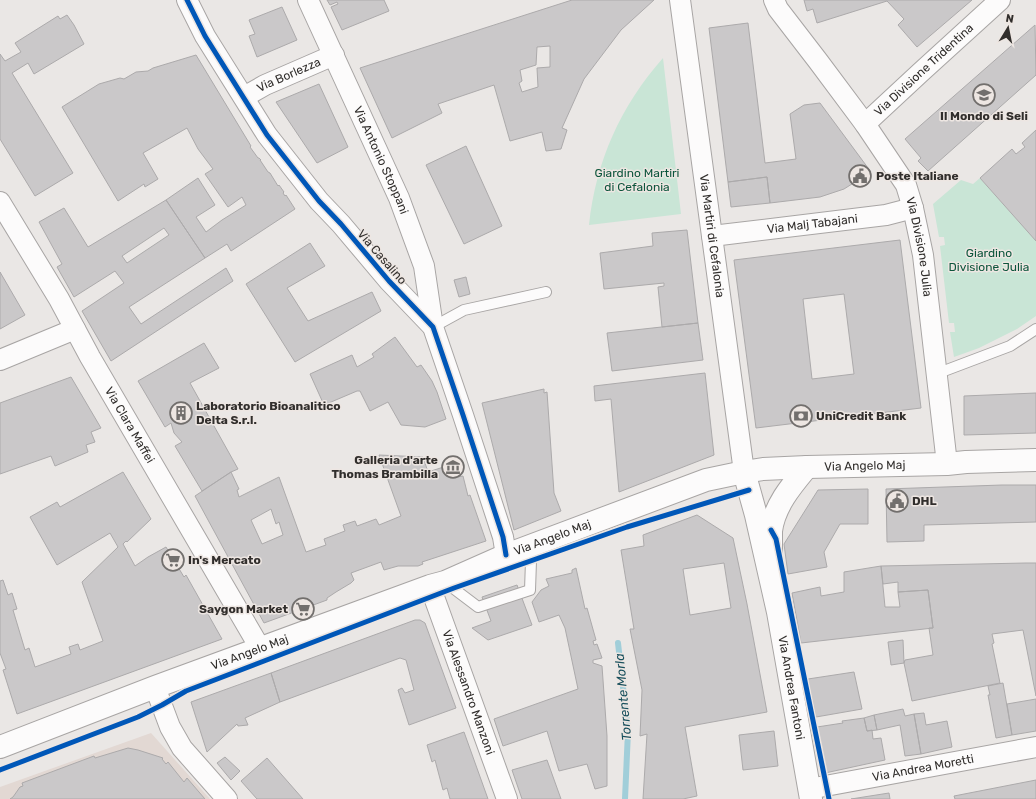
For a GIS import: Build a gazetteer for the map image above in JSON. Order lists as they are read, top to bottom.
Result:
{
  "streets": {
    "main road": ["Via Angelo Maj", "Via Andrea Fantoni"],
    "street": [
      "Via Divisione Tridentina",
      "Via Borlezza",
      "Via Antonio Stoppani",
      "Via Malj Tabajani",
      "Via Martiri di Cefalonia",
      "Via Divisione Julia",
      "Via Casalino",
      "Via Clara Maffei",
      "Via Alessandro Manzoni",
      "Via Andrea Moretti"
    ]
  },
  "crossings": [
    ["Via Divisione Tridentina", "Via Divisione Julia"],
    ["Via Borlezza", "Via Antonio Stoppani"],
    ["Via Borlezza", "Via Casalino"],
    ["Via Antonio Stoppani", "Via Casalino"],
    ["Via Malj Tabajani", "Via Martiri di Cefalonia"],
    ["Via Malj Tabajani", "Via Divisione Julia"],
    ["Via Martiri di Cefalonia", "Via Angelo Maj"],
    ["Via Martiri di Cefalonia", "Via Andrea Fantoni"],
    ["Via Divisione Julia", "Via Angelo Maj"],
    ["Via Casalino", "Via Angelo Maj"],
    ["Via Clara Maffei", "Via Angelo Maj"],
    ["Via Angelo Maj", "Via Andrea Fantoni"],
    ["Via Angelo Maj", "Via Alessandro Manzoni"],
    ["Via Andrea Fantoni", "Via Andrea Moretti"]
  ],
  "water": ["Torrente Morla"],
  "parks": ["Giardino Martiri di Cefalonia", "Giardino Divisione Julia"],
  "places": {
    "school or university": ["Il Mondo di Seli"],
    "public building": ["Poste Italiane", "DHL"],
    "building": ["Laboratorio Bioanalitico Delta S.r.l."],
    "bank": ["UniCredit Bank"],
    "museum": ["Galleria d'arte Thomas Brambilla"],
    "supermarket": ["In's Mercato", "Saygon Market"]
  },
  "north": "top"
}
